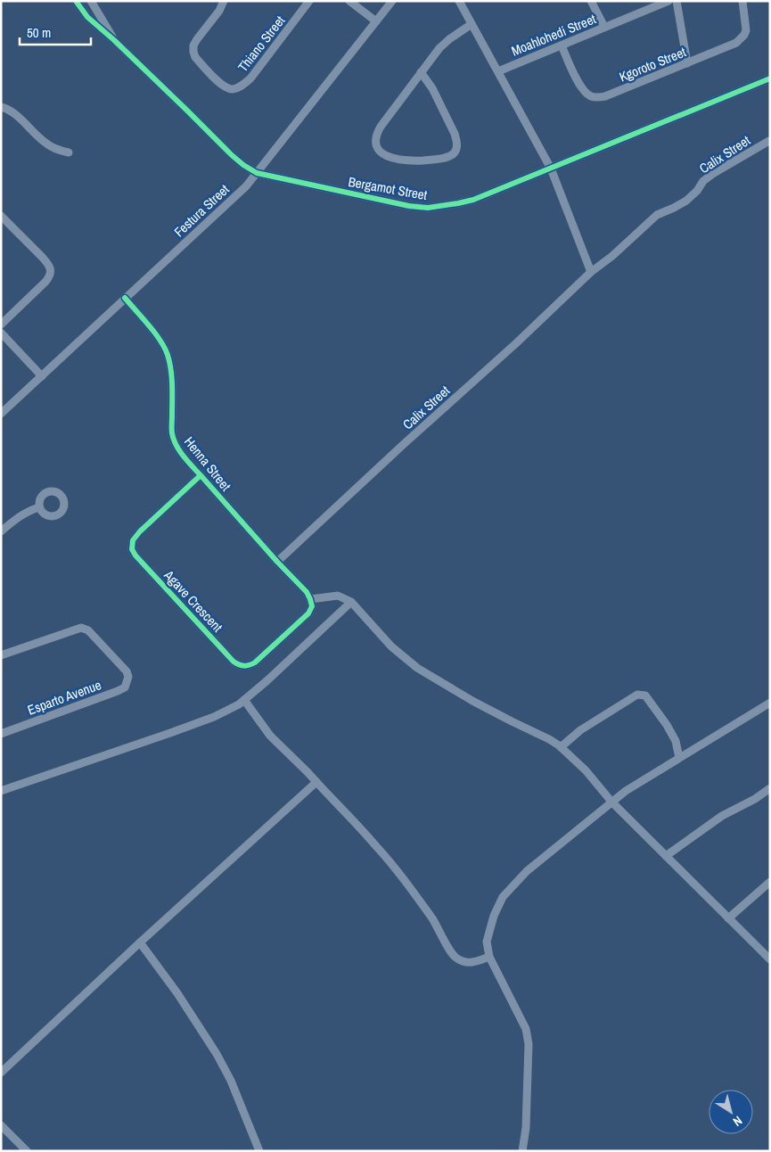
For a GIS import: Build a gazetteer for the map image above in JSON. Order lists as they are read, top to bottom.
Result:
{
  "streets": {
    "street": [
      "Moahlohedi Street",
      "Thiano Street",
      "Kgoroto Street",
      "Calix Street",
      "Bergamot Street",
      "Festura Street",
      "Henna Street",
      "Agave Crescent",
      "Esparto Avenue"
    ]
  },
  "crossings": [
    ["Moahlohedi Street", "Kgoroto Street"],
    ["Calix Street", "Henna Street"],
    ["Bergamot Street", "Festura Street"],
    ["Festura Street", "Henna Street"],
    ["Henna Street", "Agave Crescent"]
  ],
  "scale_bar": "50 m",
  "north": "bottom right"
}
